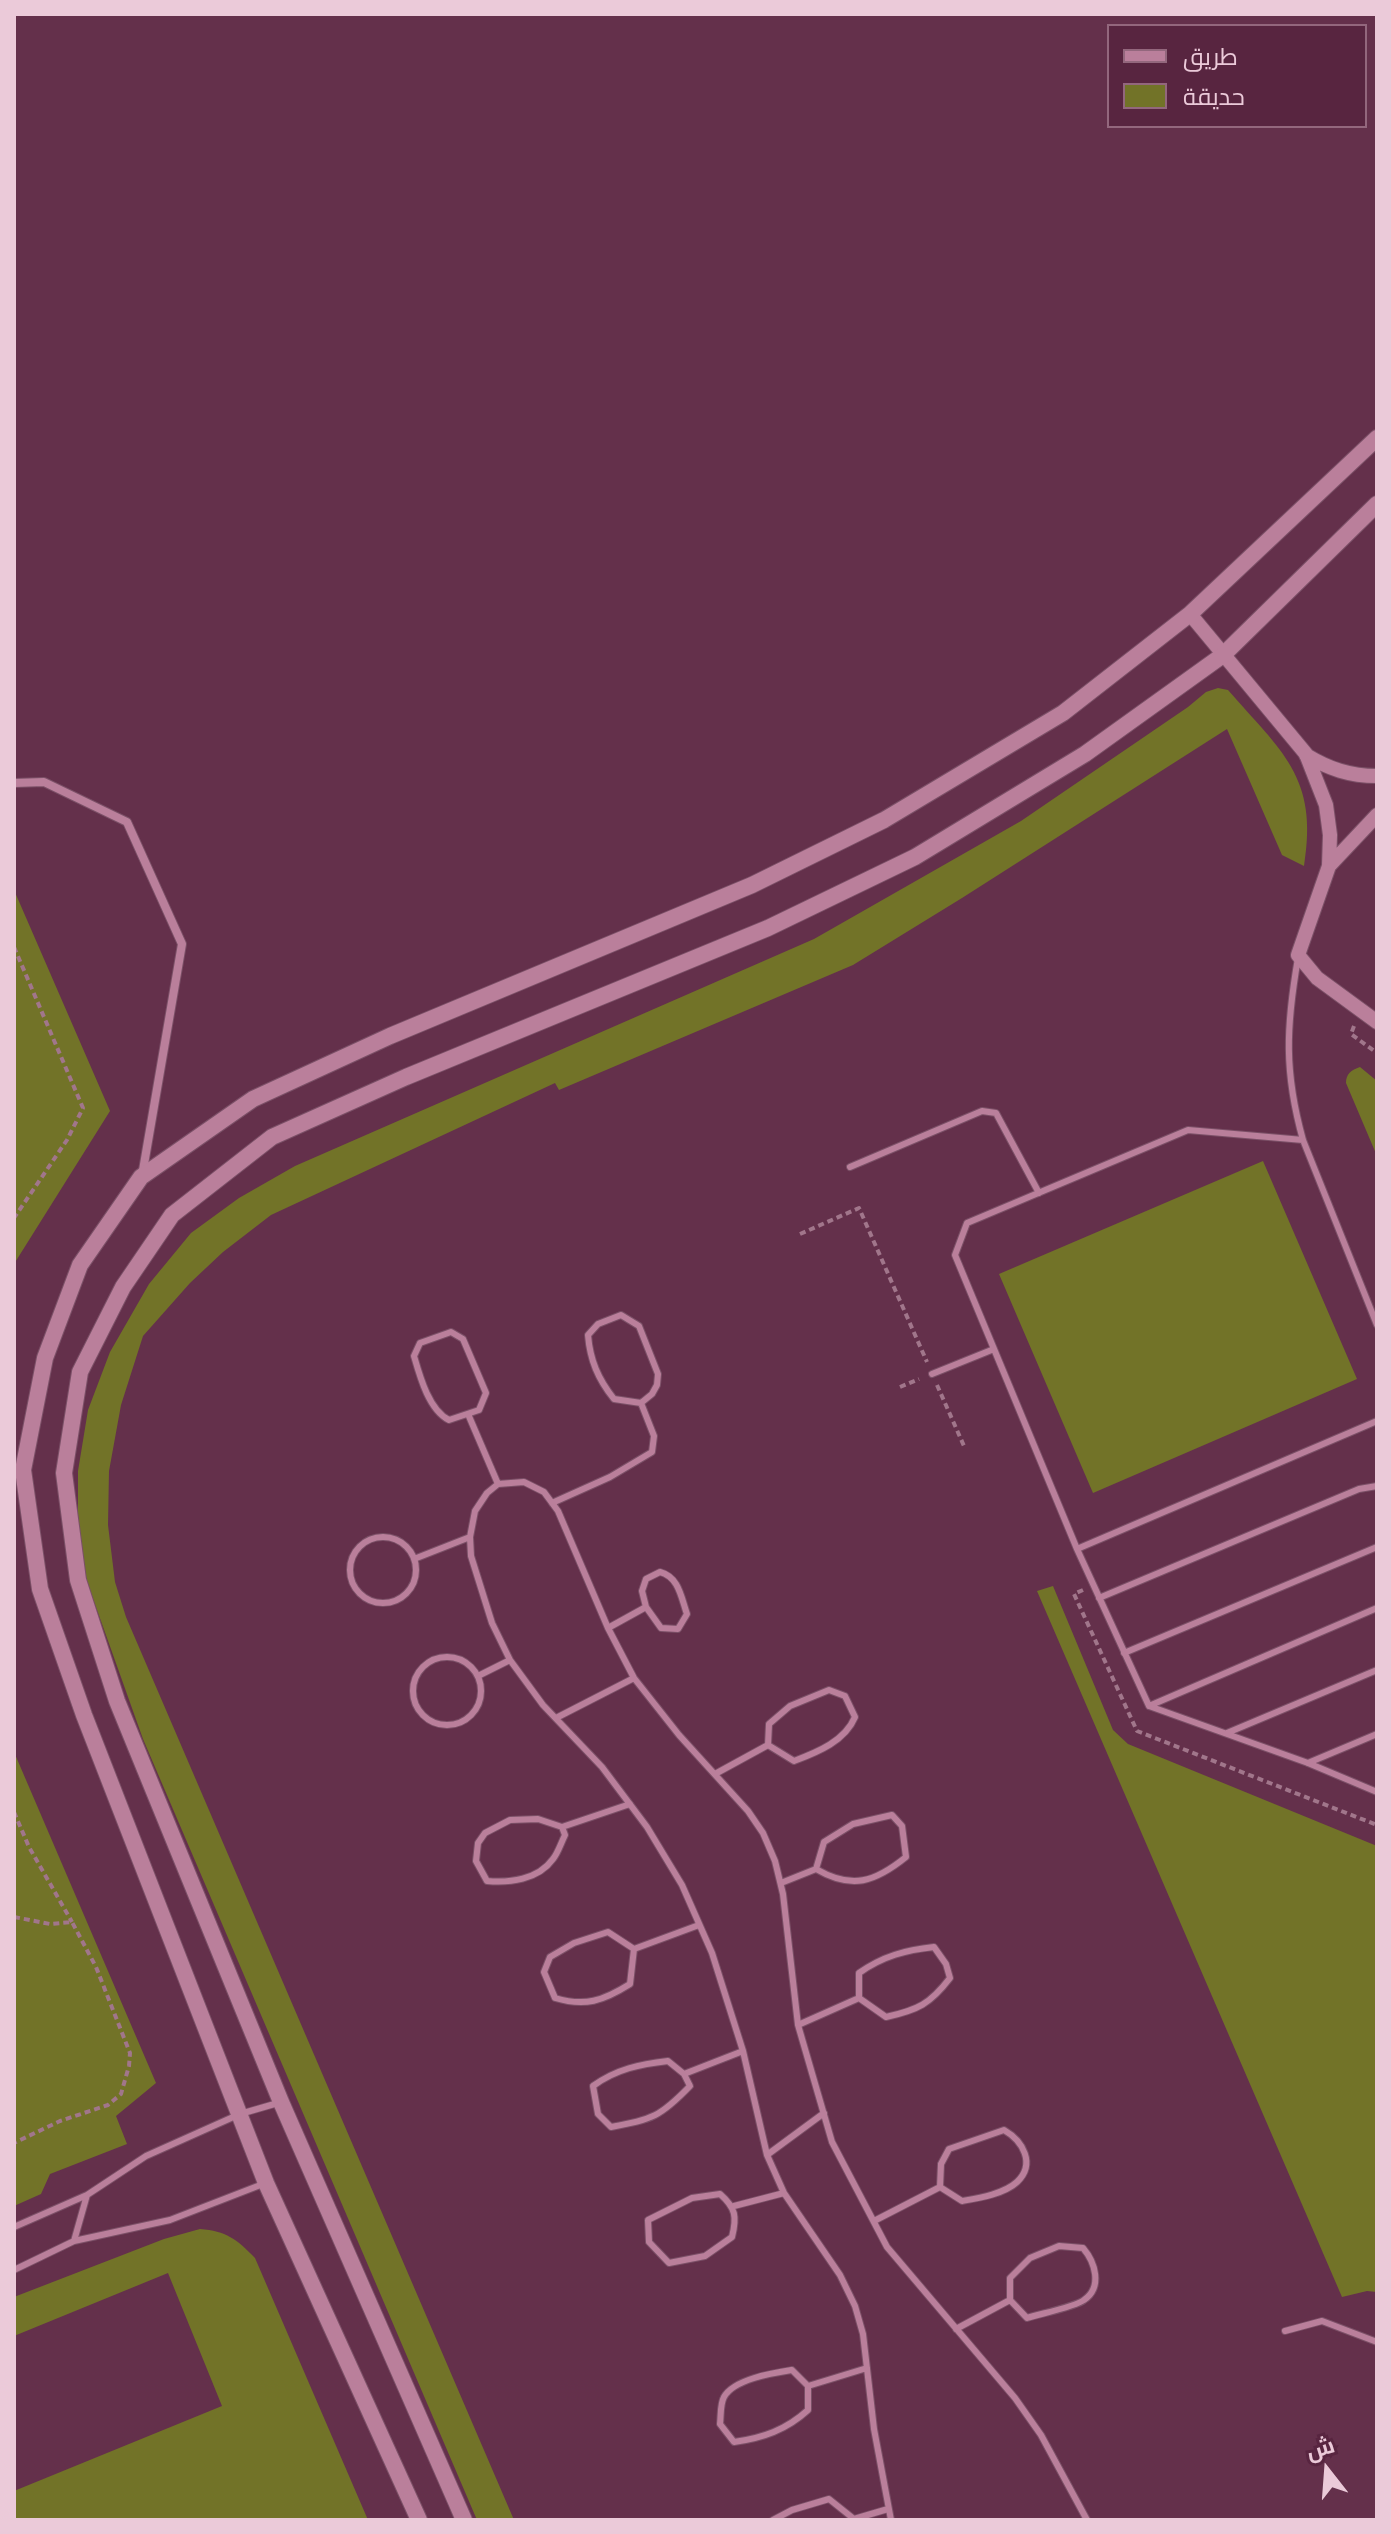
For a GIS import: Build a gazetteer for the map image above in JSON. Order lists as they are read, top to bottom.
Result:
{
  "legend": ["طريق", "حديقة"],
  "north": "top"
}
